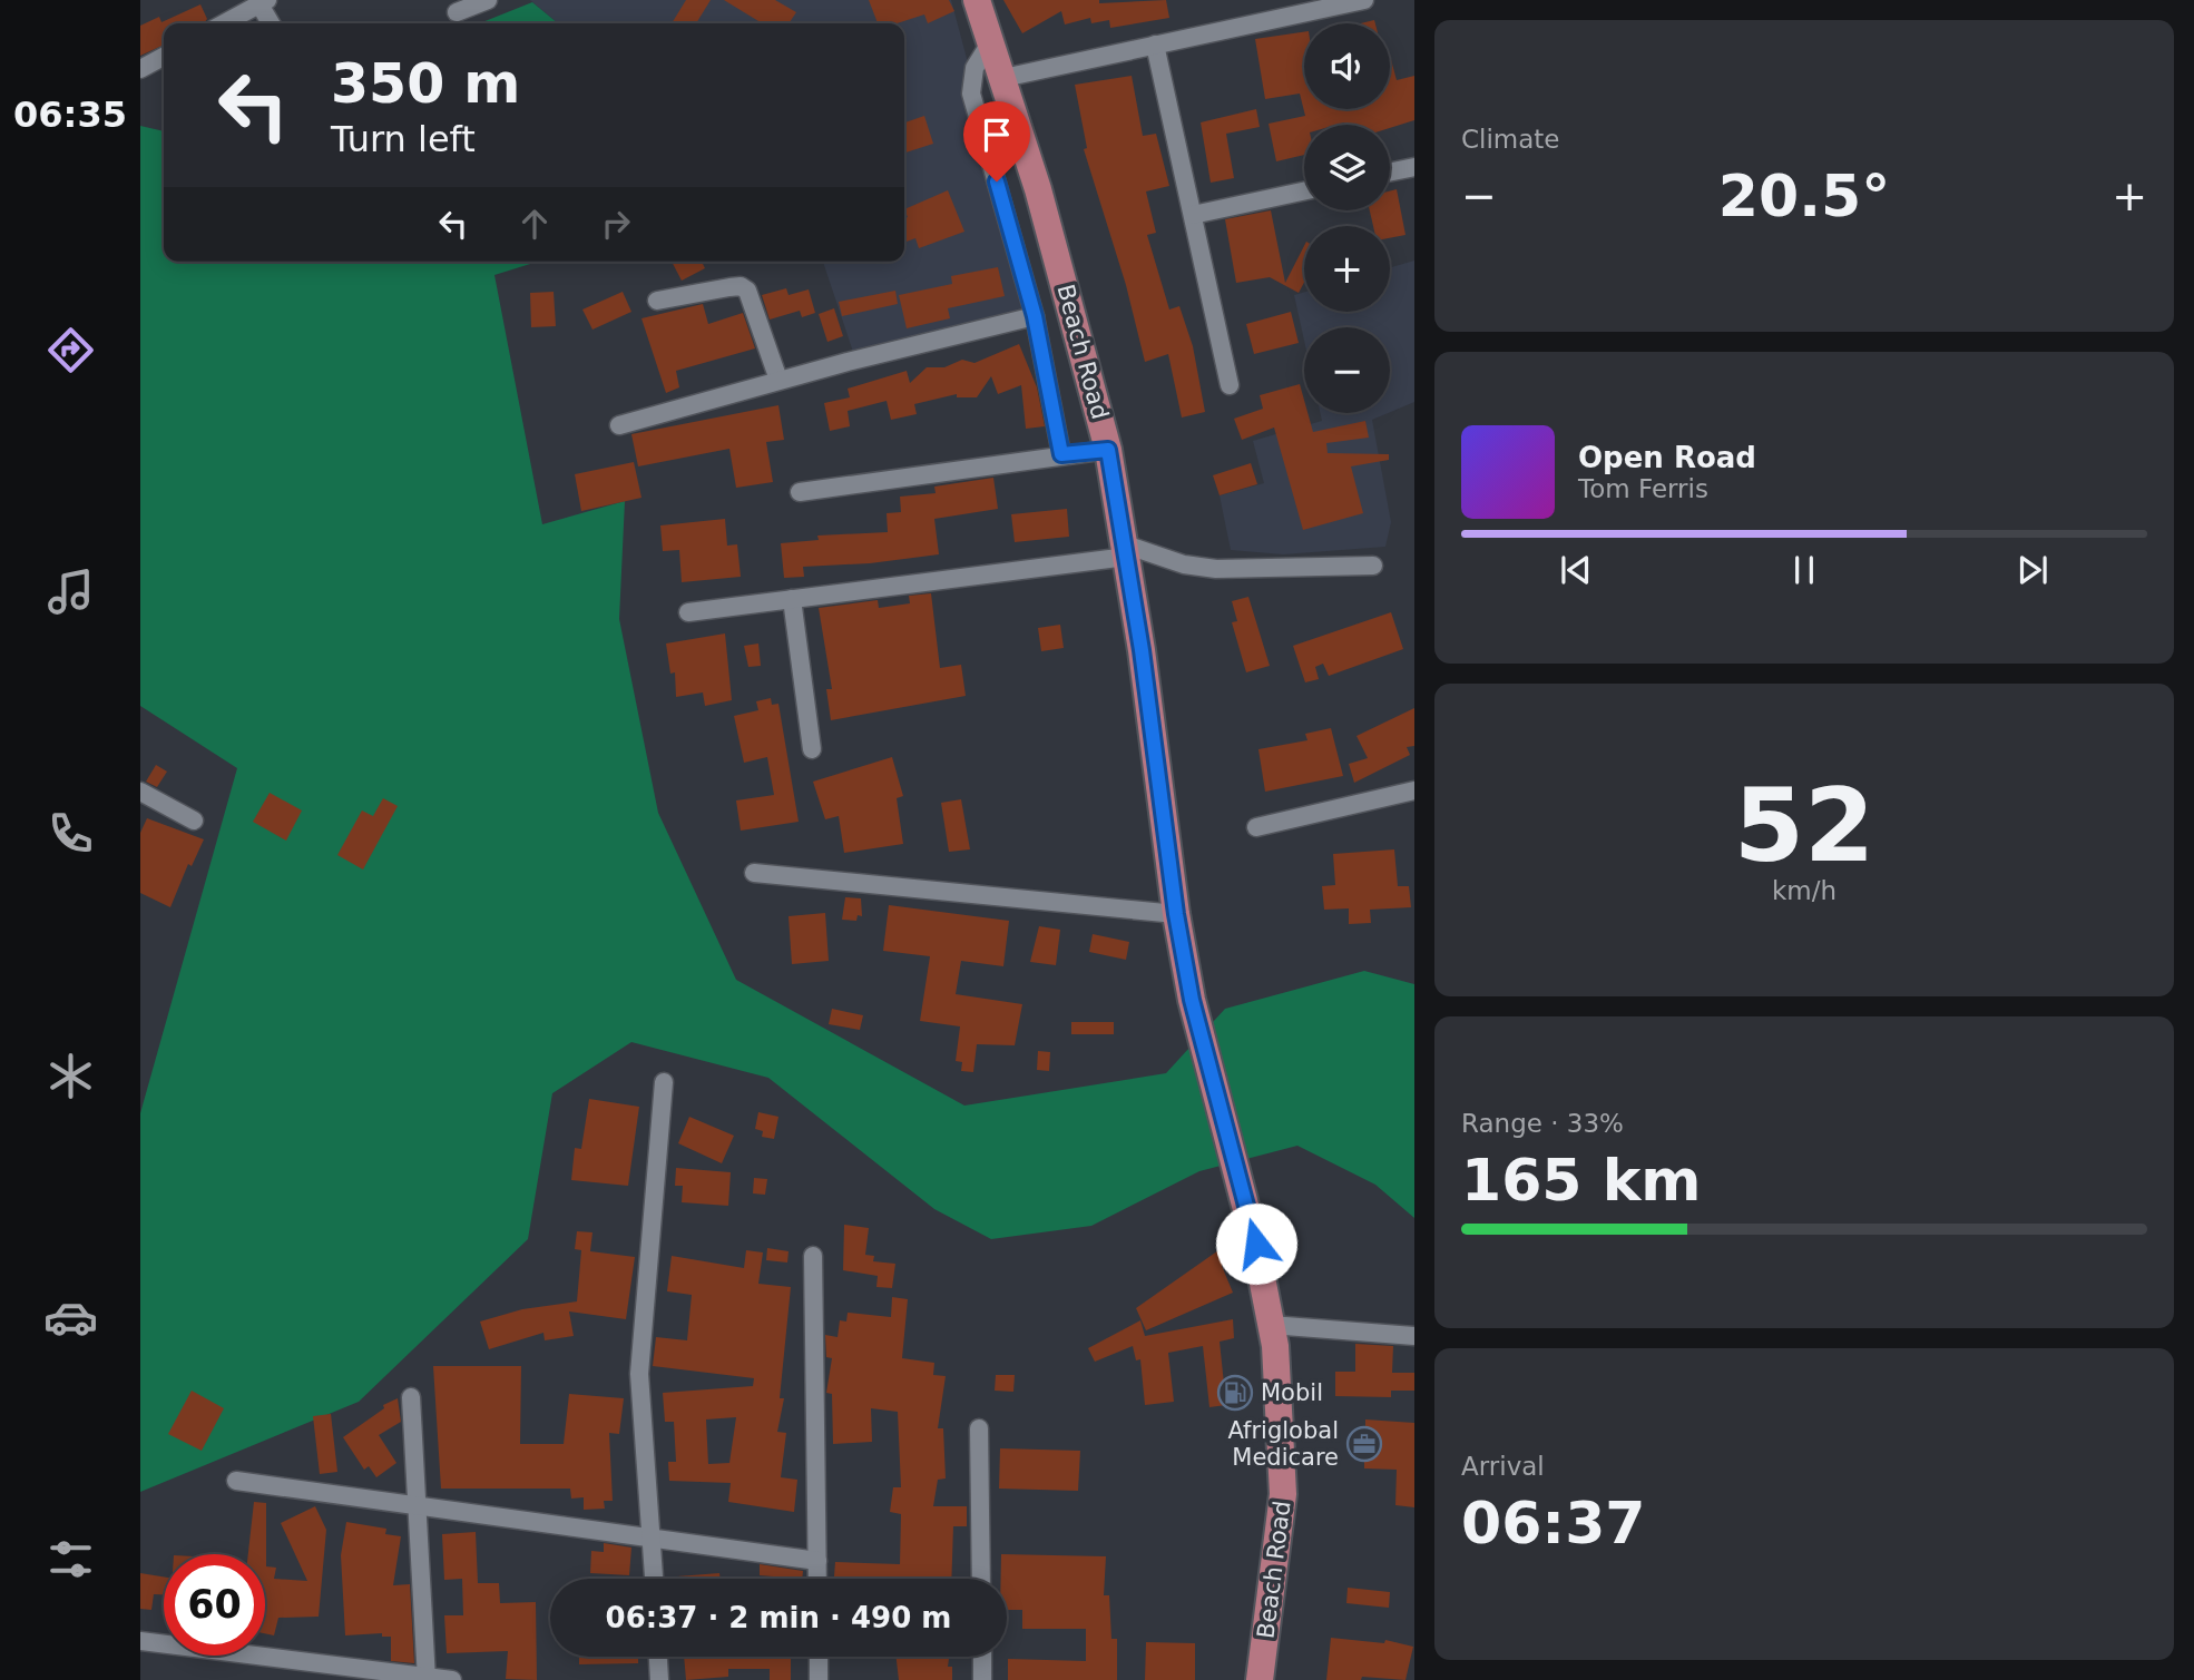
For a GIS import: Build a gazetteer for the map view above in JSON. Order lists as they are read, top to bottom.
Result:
{
  "streets": {
    "main road": ["Beach Road"]
  },
  "places": {
    "fuel station": ["Mobil"],
    "office": ["Afriglobal Medicare"]
  },
  "page": {
    "tabs": "06:35",
    "tile": [
      "Climate",
      ["52", "km/h"],
      ["Range · 33%", "165 km"],
      ["Arrival", "06:37"]
    ],
    "map_buttons": ["+", "−"],
    "turn": ["350 m", "Turn left"],
    "heat": ["−", "20.5°", "+"],
    "song": ["Open Road", "Tom Ferris"],
    "limit": "60",
    "trip": "06:37 · 2 min · 490 m"
  }
}
